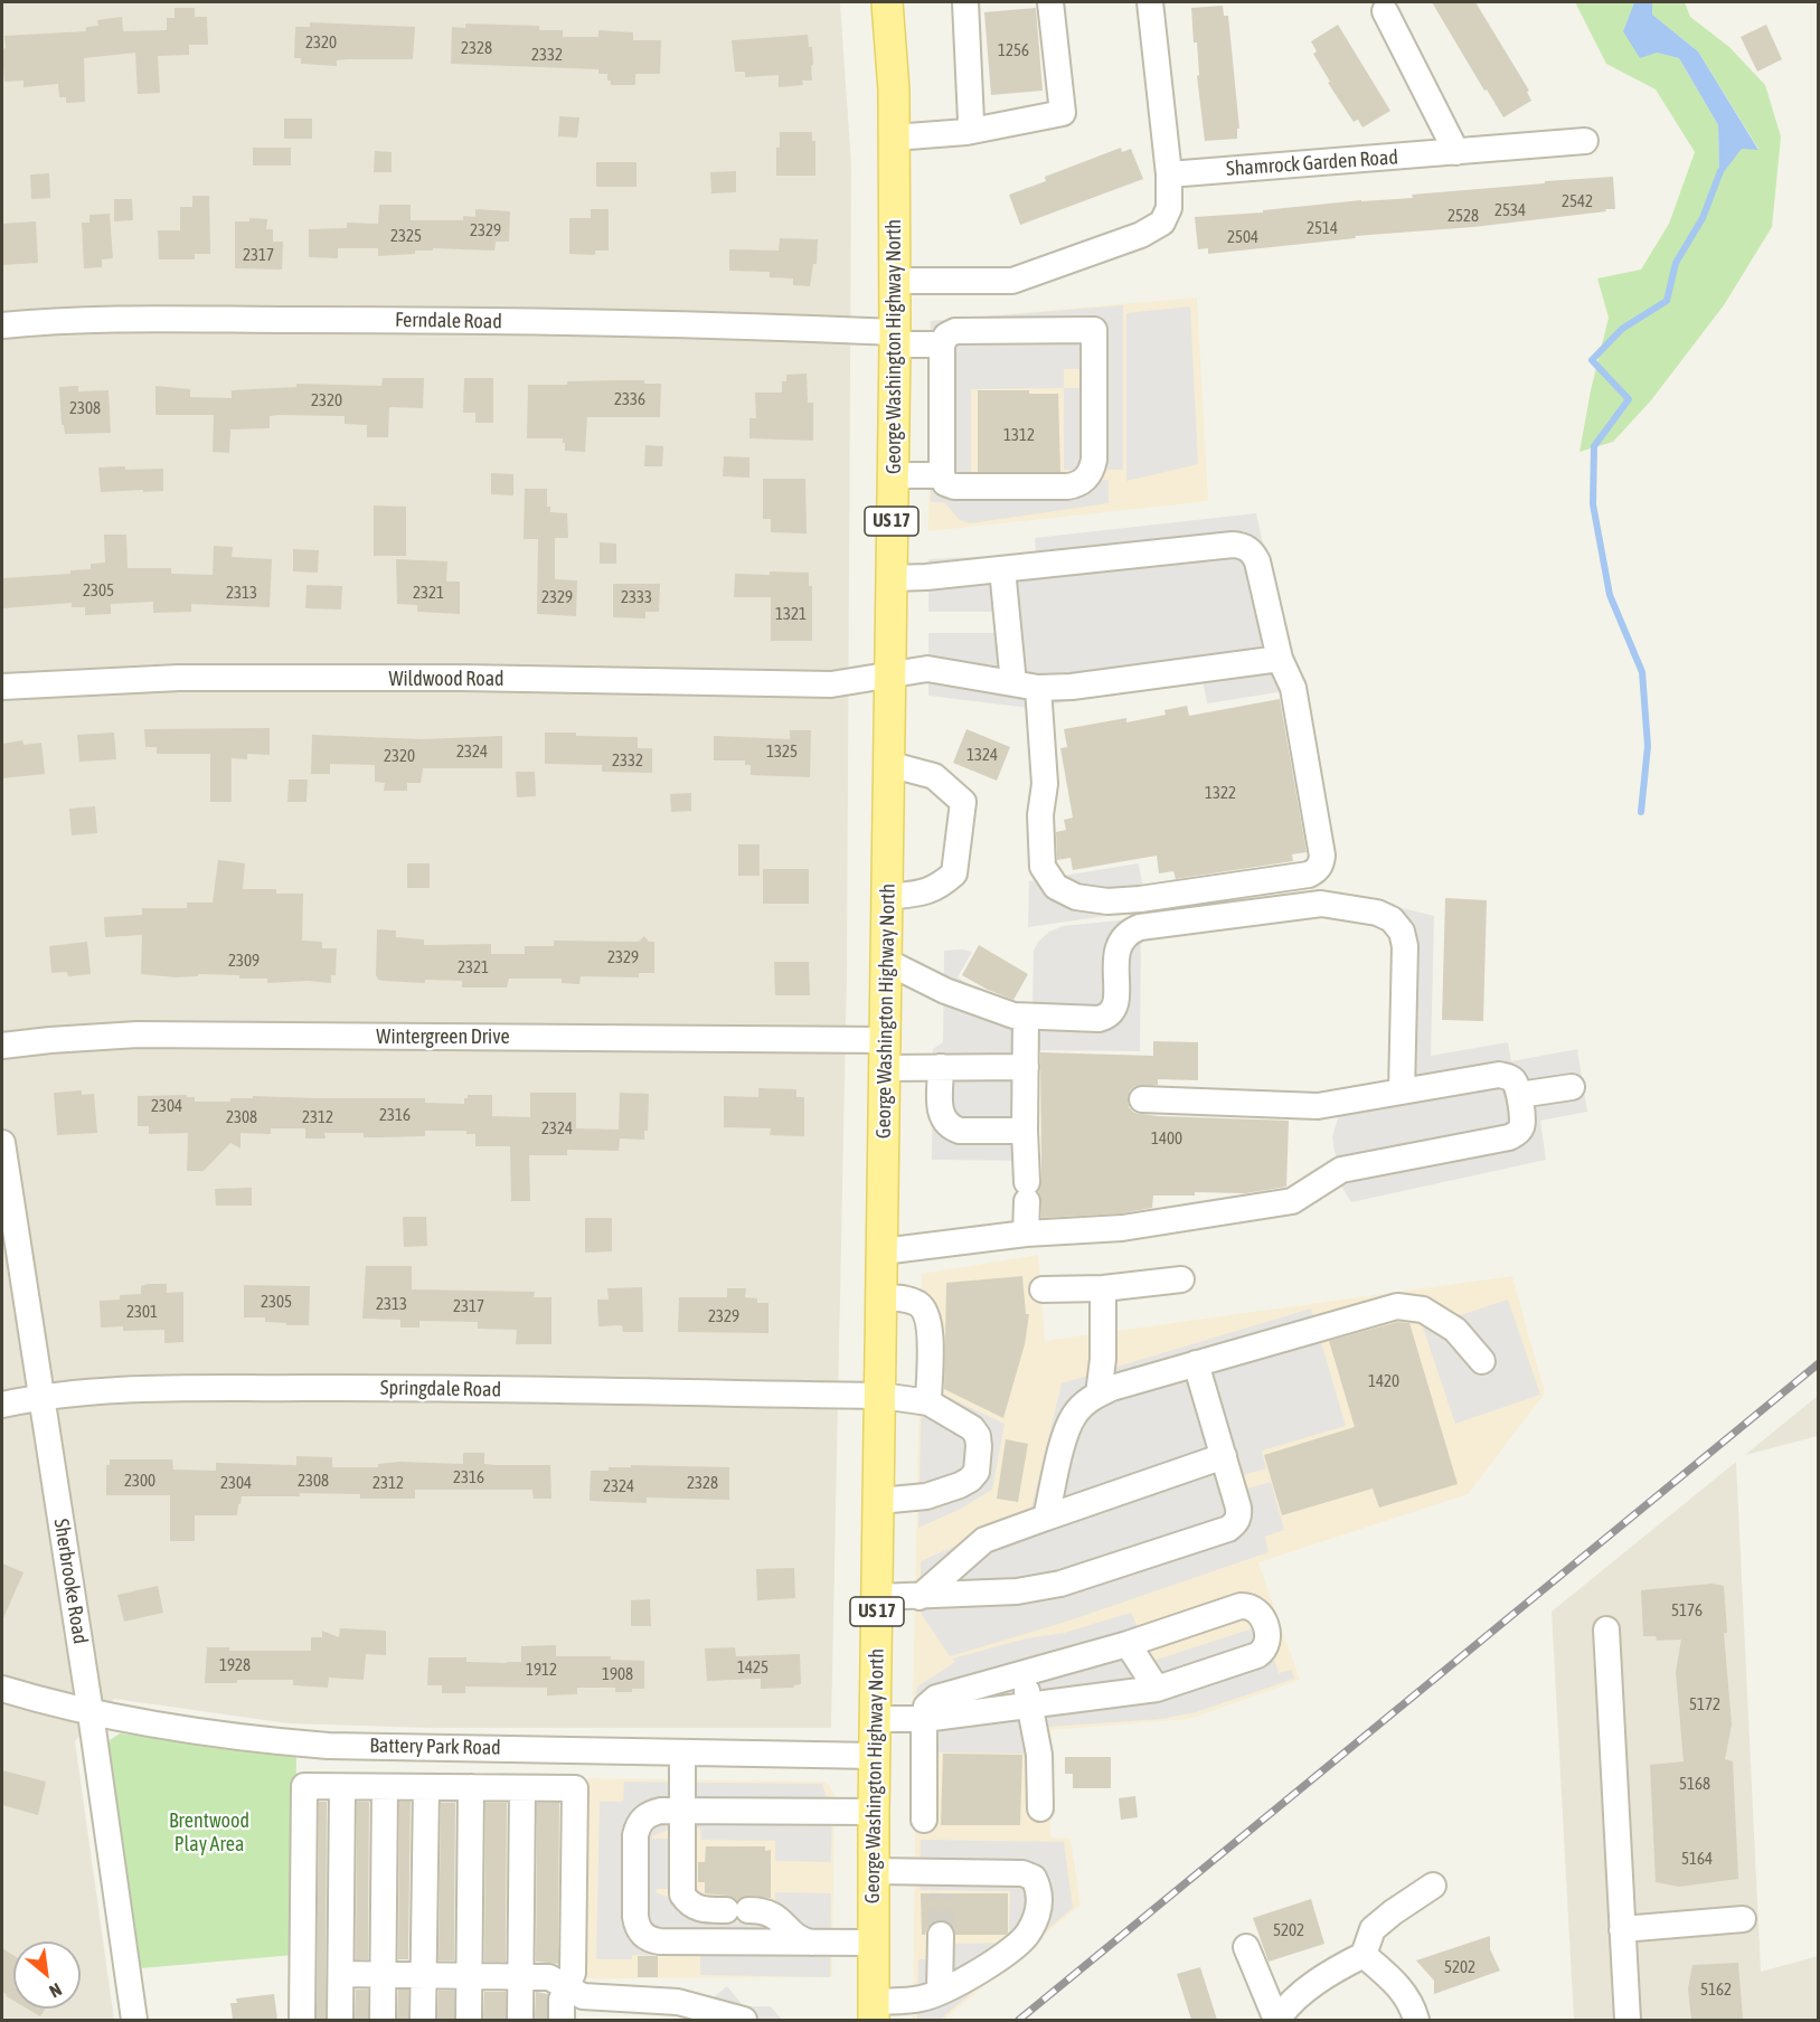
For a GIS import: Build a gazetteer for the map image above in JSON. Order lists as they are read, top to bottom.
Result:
{
  "streets": {
    "main road": ["George Washington Highway North", "US 17"],
    "street": [
      "Shamrock Garden Road",
      "Ferndale Road",
      "Wildwood Road",
      "Wintergreen Drive",
      "Springdale Road",
      "Sherbrooke Road",
      "Battery Park Road"
    ]
  },
  "crossings": [
    ["Ferndale Road", "George Washington Highway North"],
    ["George Washington Highway North", "Wildwood Road"],
    ["George Washington Highway North", "Wintergreen Drive"],
    ["George Washington Highway North", "Springdale Road"],
    ["George Washington Highway North", "Battery Park Road"],
    ["Springdale Road", "Sherbrooke Road"],
    ["Sherbrooke Road", "Battery Park Road"]
  ],
  "parks": ["Brentwood Play Area"],
  "house_numbers": [
    "2320",
    "2328",
    "1256",
    "2332",
    "2542",
    "2534",
    "2528",
    "2514",
    "2329",
    "2325",
    "2504",
    "2317",
    "2336",
    "2320",
    "2308",
    "1312",
    "2305",
    "2313",
    "2321",
    "2329",
    "2333",
    "1321",
    "2324",
    "1325",
    "1324",
    "2320",
    "2332",
    "1322",
    "2329",
    "2309",
    "2321",
    "2304",
    "2316",
    "2308",
    "2312",
    "2324",
    "1400",
    "2305",
    "2313",
    "2317",
    "2301",
    "2329",
    "1420",
    "2316",
    "2300",
    "2308",
    "2304",
    "2312",
    "2328",
    "2324",
    "5176",
    "1928",
    "1425",
    "1912",
    "1908",
    "5172",
    "5168",
    "5164",
    "5202",
    "5202",
    "5162"
  ],
  "north": "bottom right"
}
